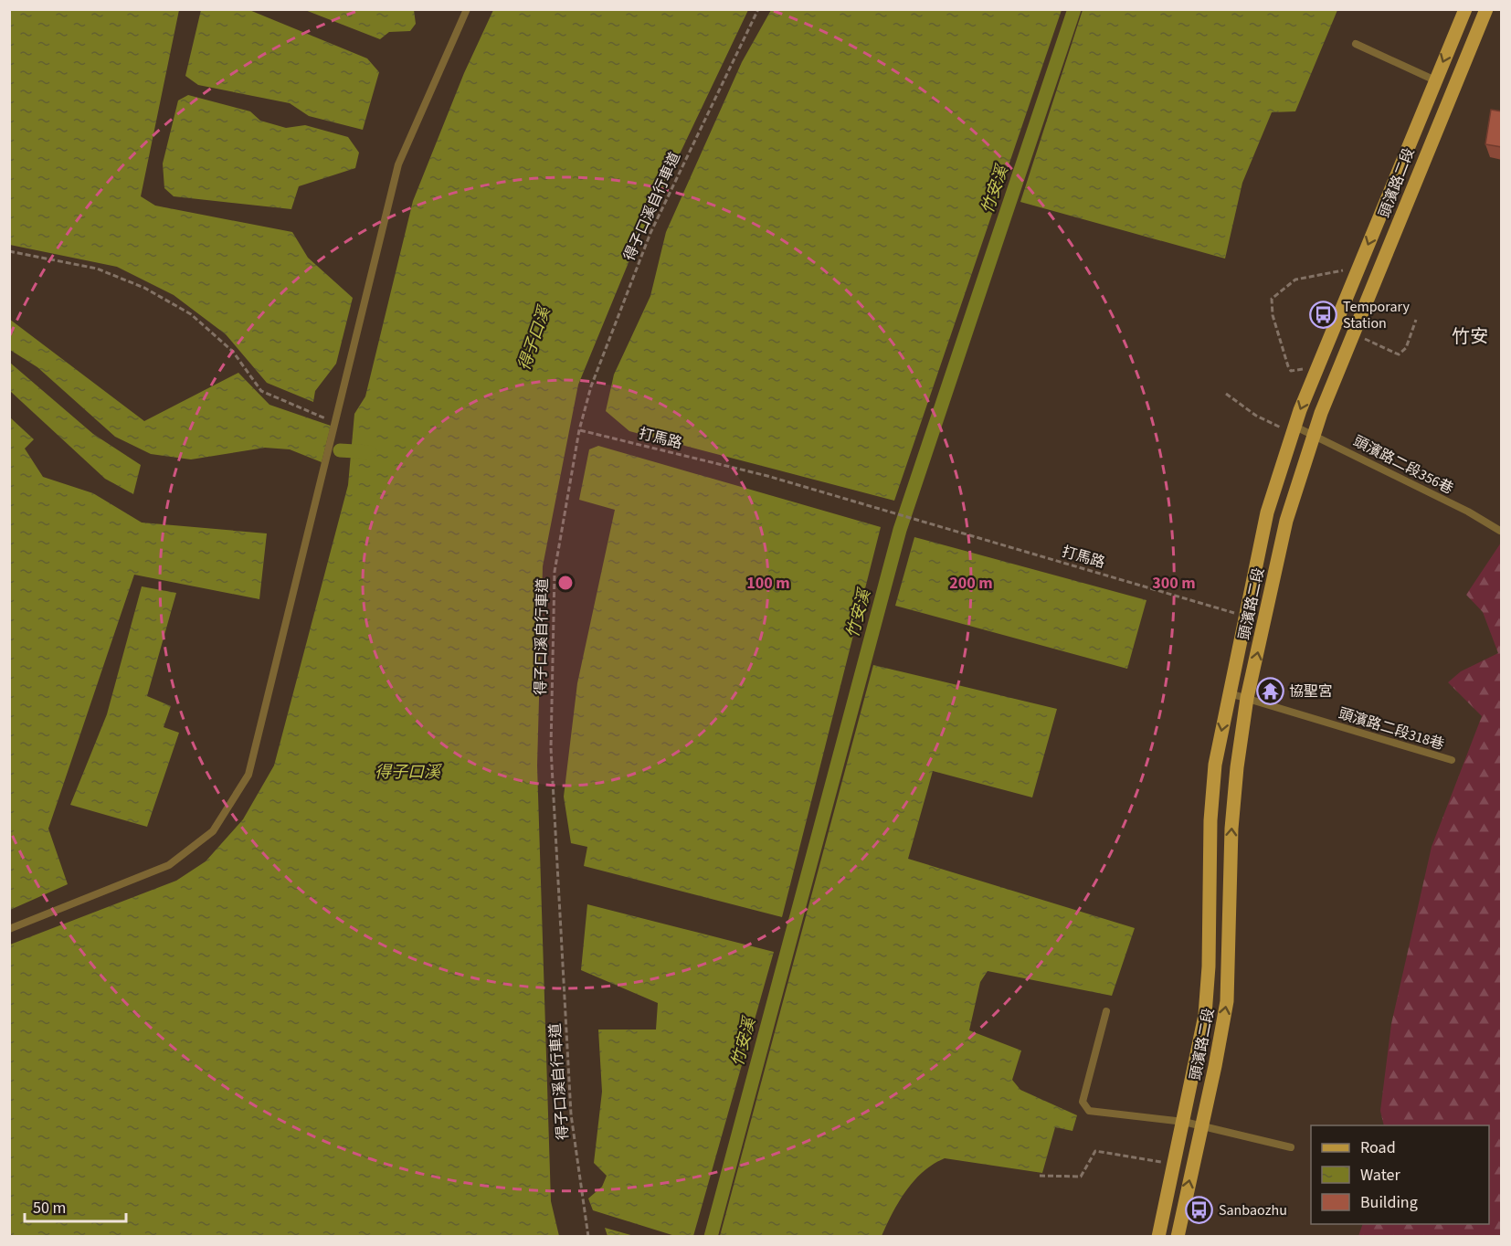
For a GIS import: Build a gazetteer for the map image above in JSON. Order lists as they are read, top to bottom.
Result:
{
  "streets": {
    "main road": ["頭濱路二段"],
    "lane": ["頭濱路二段356巷", "頭濱路二段318巷"],
    "path": ["得子口溪自行車道", "打馬路"]
  },
  "crossings": [
    ["頭濱路二段", "打馬路"],
    ["頭濱路二段", "頭濱路二段356巷"],
    ["頭濱路二段", "頭濱路二段318巷"],
    ["得子口溪自行車道", "打馬路"]
  ],
  "districts": ["竹安"],
  "water": ["竹安溪", "得子口溪"],
  "places": {
    "bus stop": ["Temporary Station", "Sanbaozhu"],
    "temple": ["協聖宮"]
  },
  "legend": ["Road", "Water", "Building"],
  "scale_bar": "50 m",
  "rings": ["100 m", "200 m", "300 m"]
}
